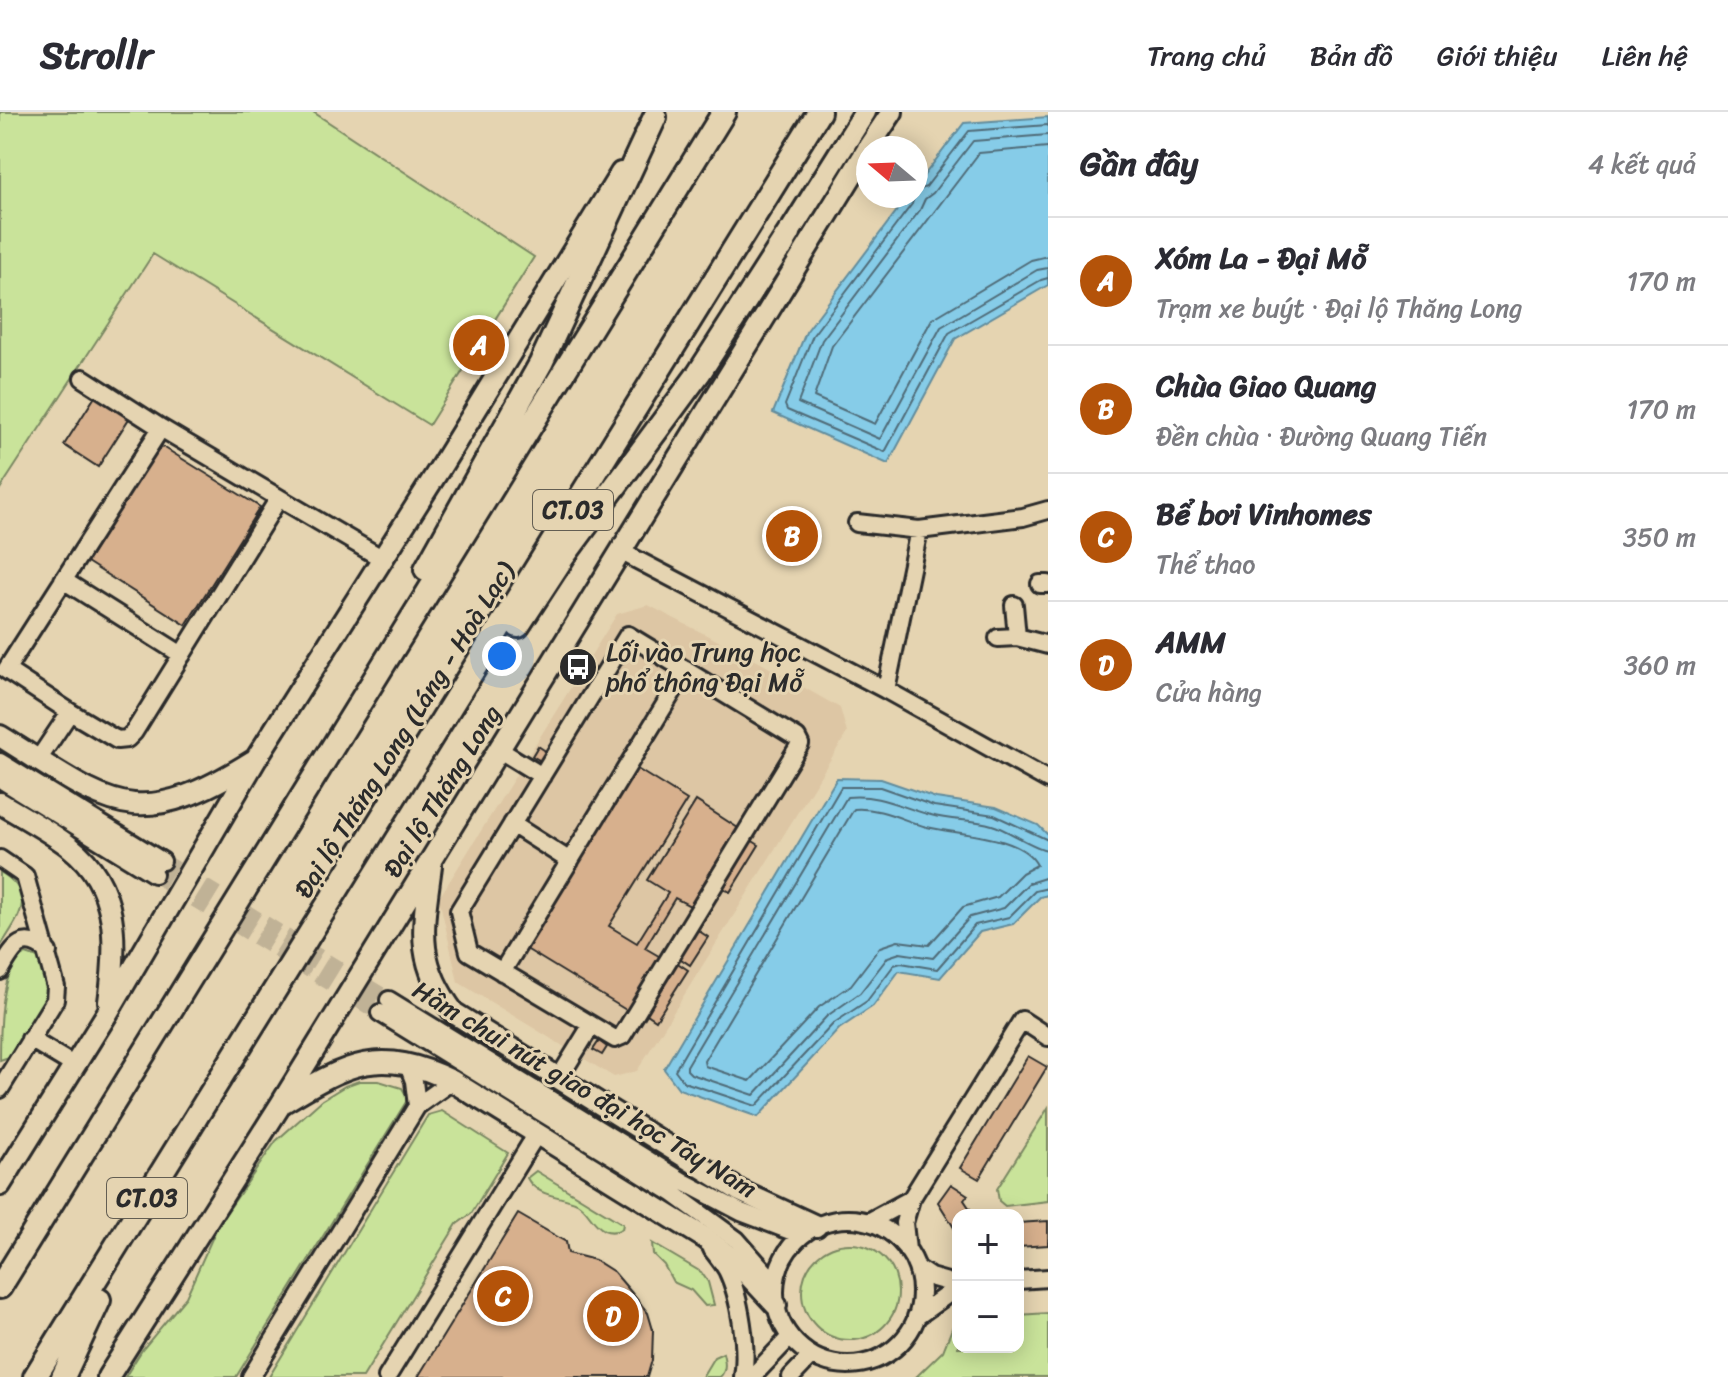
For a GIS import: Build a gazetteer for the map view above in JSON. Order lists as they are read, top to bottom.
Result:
{
  "streets": {
    "highway": ["CT.03", "Đại lộ Thăng Long (Láng - Hoà Lạc)"],
    "main road": ["Đại lộ Thăng Long"],
    "street": ["Hầm chui nút giao đại học Tây Nam"]
  },
  "places": {
    "bus stop": ["Lối vào Trung học phổ thông Đại Mỗ"]
  },
  "north": "left",
  "page": {
    "header": "Strollr",
    "nav": [
      "Trang chủ",
      "Bản đồ",
      "Giới thiệu",
      "Liên hệ"
    ],
    "heading": ["Gần đây", "4 kết quả"],
    "list": [
      {
        "mark": "A",
        "name": "Xóm La - Đại Mỗ",
        "note": "Trạm xe buýt · Đại lộ Thăng Long",
        "value": "170 m"
      },
      {
        "mark": "B",
        "name": "Chùa Giao Quang",
        "note": "Đền chùa · Đường Quang Tiến",
        "value": "170 m"
      },
      {
        "mark": "C",
        "name": "Bể bơi Vinhomes",
        "note": "Thể thao",
        "value": "350 m"
      },
      {
        "mark": "D",
        "name": "AMM",
        "note": "Cửa hàng",
        "value": "360 m"
      }
    ],
    "pins": [
      "A",
      "B",
      "C",
      "D"
    ],
    "map_buttons": ["+", "−"]
  }
}
